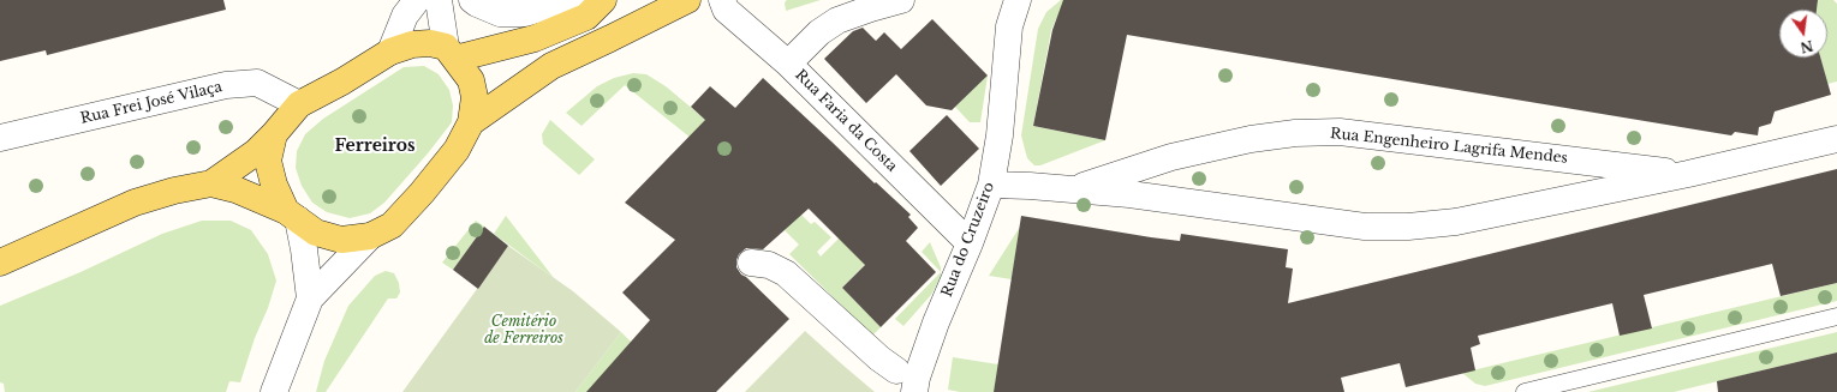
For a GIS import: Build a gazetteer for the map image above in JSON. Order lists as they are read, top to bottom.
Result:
{
  "streets": {
    "street": [
      "Rua Frei José Vilaça",
      "Rua Faria da Costa",
      "Rua Engenheiro Lagrifa Mendes",
      "Rua do Cruzeiro"
    ]
  },
  "crossings": [
    ["Rua Faria da Costa", "Rua do Cruzeiro"],
    ["Rua Engenheiro Lagrifa Mendes", "Rua do Cruzeiro"]
  ],
  "districts": ["Ferreiros"],
  "parks": ["Cemitério de Ferreiros"],
  "north": "bottom"
}
